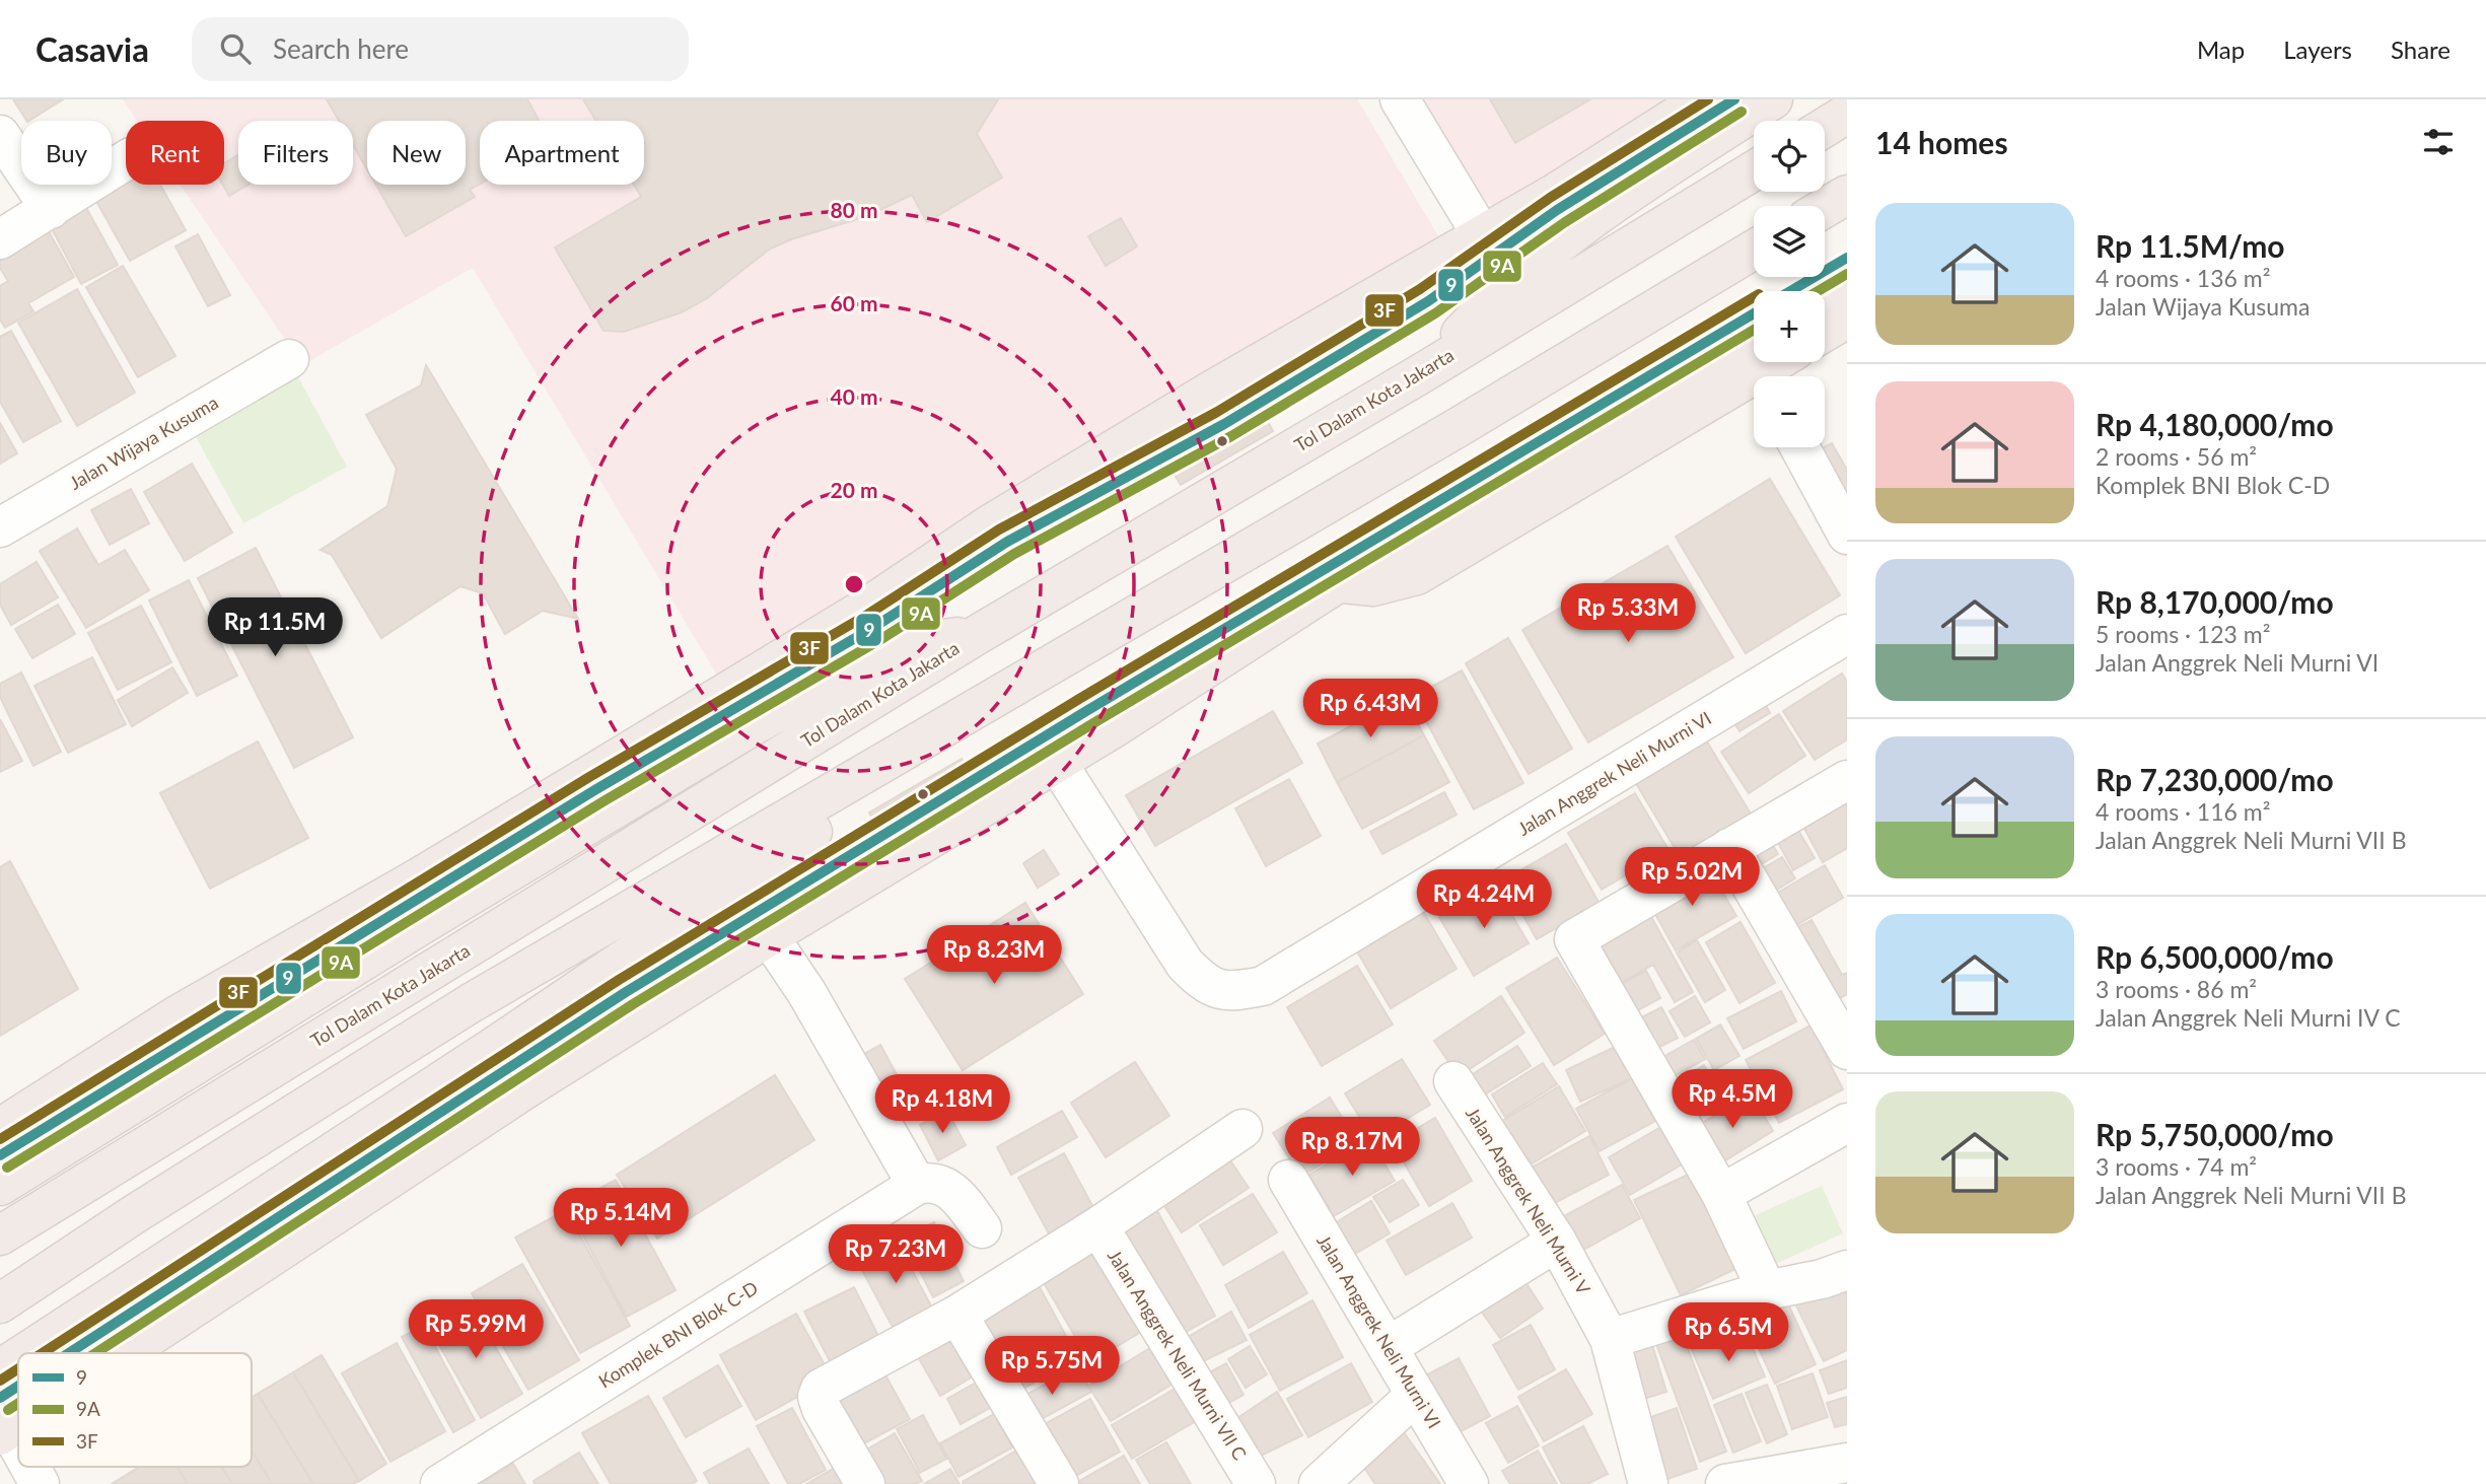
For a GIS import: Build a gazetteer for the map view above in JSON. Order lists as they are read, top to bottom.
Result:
{
  "streets": {
    "highway": ["Tol Dalam Kota Jakarta"],
    "street": [
      "Jalan Wijaya Kusuma",
      "Jalan Anggrek Neli Murni VI",
      "Jalan Anggrek Neli Murni V",
      "Komplek BNI Blok C-D",
      "Jalan Anggrek Neli Murni VII C"
    ]
  },
  "lines": ["transit line 9", "transit line 3F", "transit line 9A"],
  "legend": ["9", "9A", "3F"],
  "page": {
    "header": "Casavia",
    "search": "Search here",
    "nav": ["Map", "Layers", "Share"],
    "heading": "14 homes",
    "map_buttons": ["+", "−"],
    "chip": [
      "Buy",
      "Rent",
      "Filters",
      "New",
      "Apartment"
    ],
    "list": [
      {
        "name": "Rp 11.5M/mo",
        "note": "4 rooms · 136 m² · Jalan Wijaya Kusuma"
      },
      {
        "name": "Rp 4,180,000/mo",
        "note": "2 rooms · 56 m² · Komplek BNI Blok C-D"
      },
      {
        "name": "Rp 8,170,000/mo",
        "note": "5 rooms · 123 m² · Jalan Anggrek Neli Murni VI"
      },
      {
        "name": "Rp 7,230,000/mo",
        "note": "4 rooms · 116 m² · Jalan Anggrek Neli Murni VII B"
      },
      {
        "name": "Rp 6,500,000/mo",
        "note": "3 rooms · 86 m² · Jalan Anggrek Neli Murni IV C"
      },
      {
        "name": "Rp 5,750,000/mo",
        "note": "3 rooms · 74 m² · Jalan Anggrek Neli Murni VII B"
      }
    ],
    "price": [
      "Rp 5.33M",
      "Rp 11.5M",
      "Rp 6.43M",
      "Rp 5.02M",
      "Rp 4.24M",
      "Rp 8.23M",
      "Rp 4.5M",
      "Rp 4.18M",
      "Rp 8.17M",
      "Rp 5.14M",
      "Rp 7.23M",
      "Rp 5.99M",
      "Rp 6.5M",
      "Rp 5.75M"
    ]
  },
  "rings": [
    "80 m",
    "60 m",
    "40 m",
    "20 m"
  ]
}
